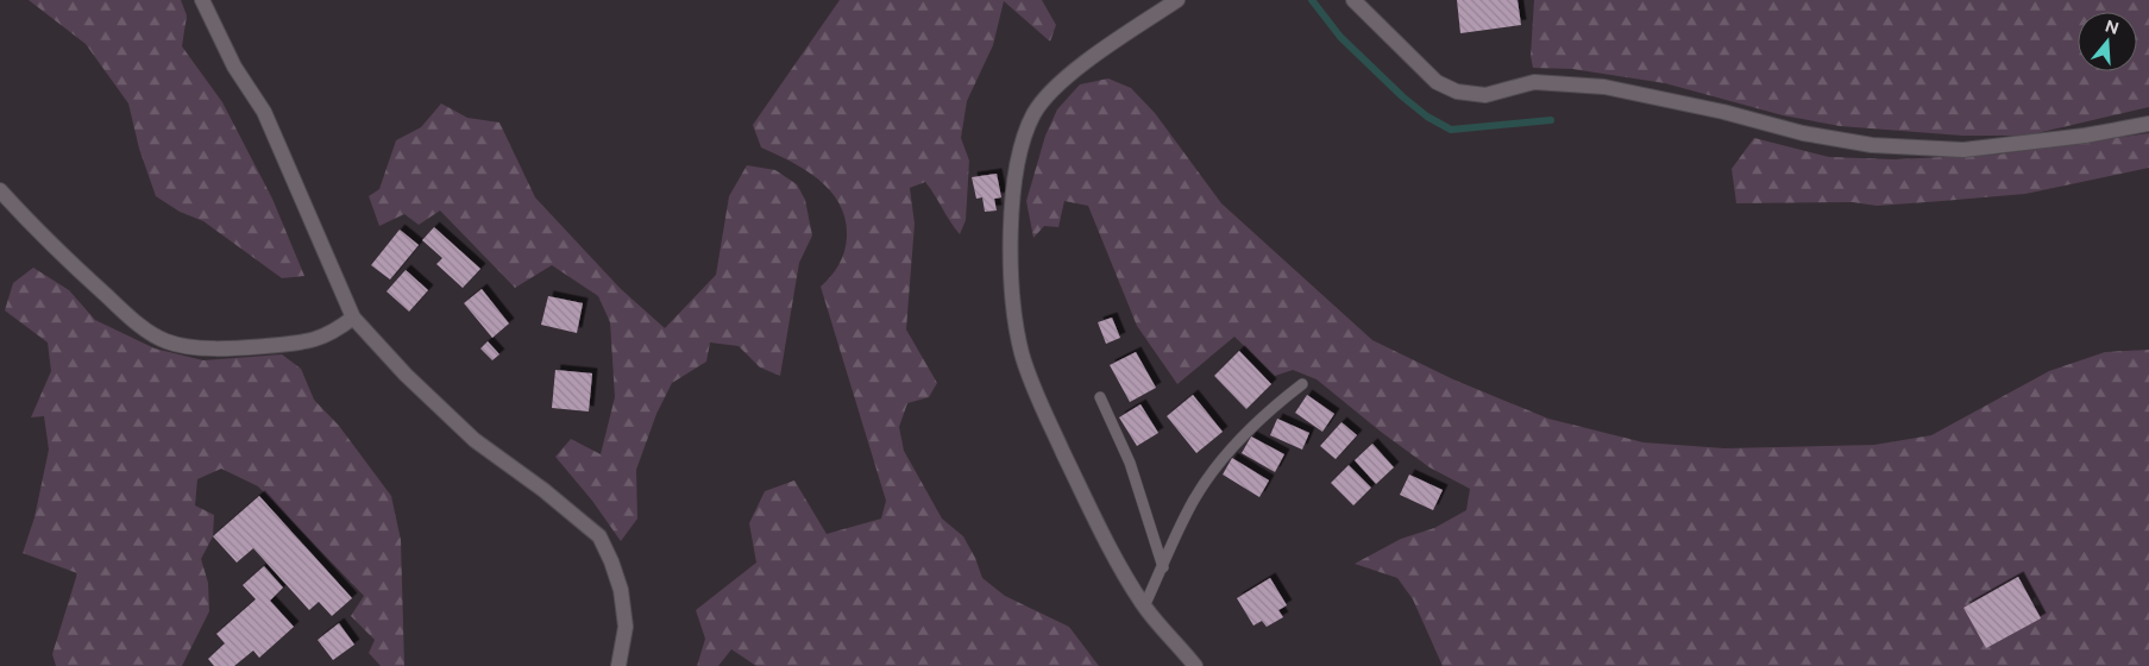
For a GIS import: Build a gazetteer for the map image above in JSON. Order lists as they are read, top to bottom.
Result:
{
  "north": "top"
}
